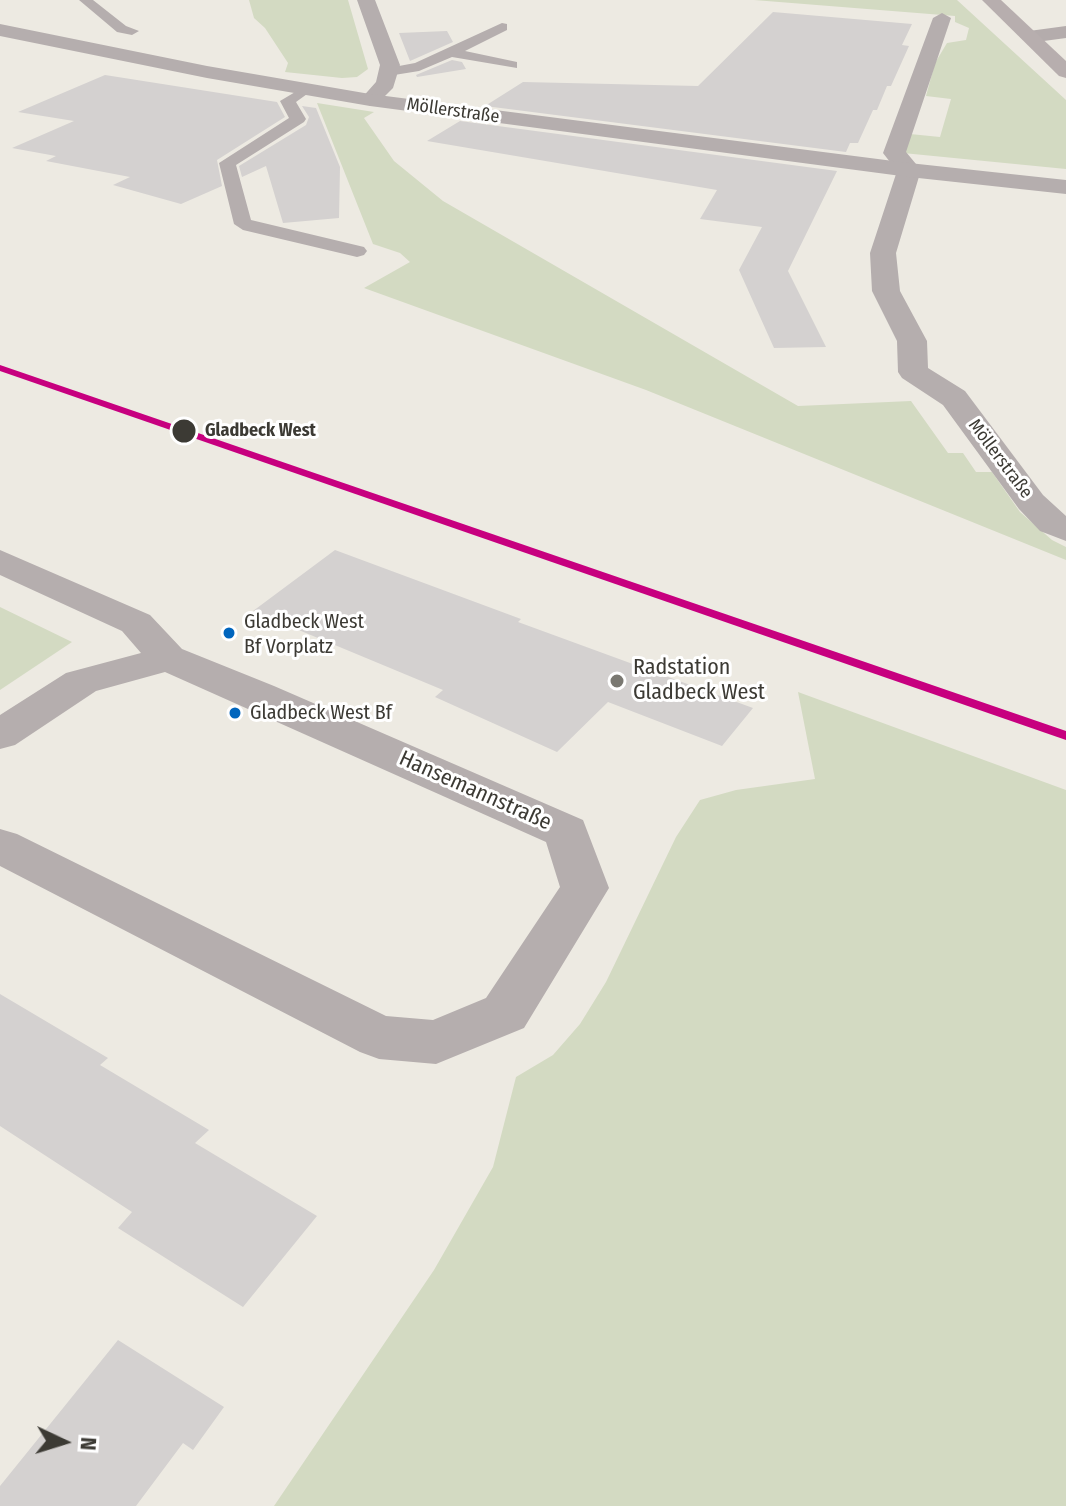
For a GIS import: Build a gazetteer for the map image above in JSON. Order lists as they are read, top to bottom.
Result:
{
  "streets": {
    "street": ["Möllerstraße", "Hansemannstraße"]
  },
  "places": [
    "Gladbeck West",
    "Gladbeck West Bf Vorplatz",
    "Radstation Gladbeck West",
    "Gladbeck West Bf"
  ],
  "north": "right"
}
